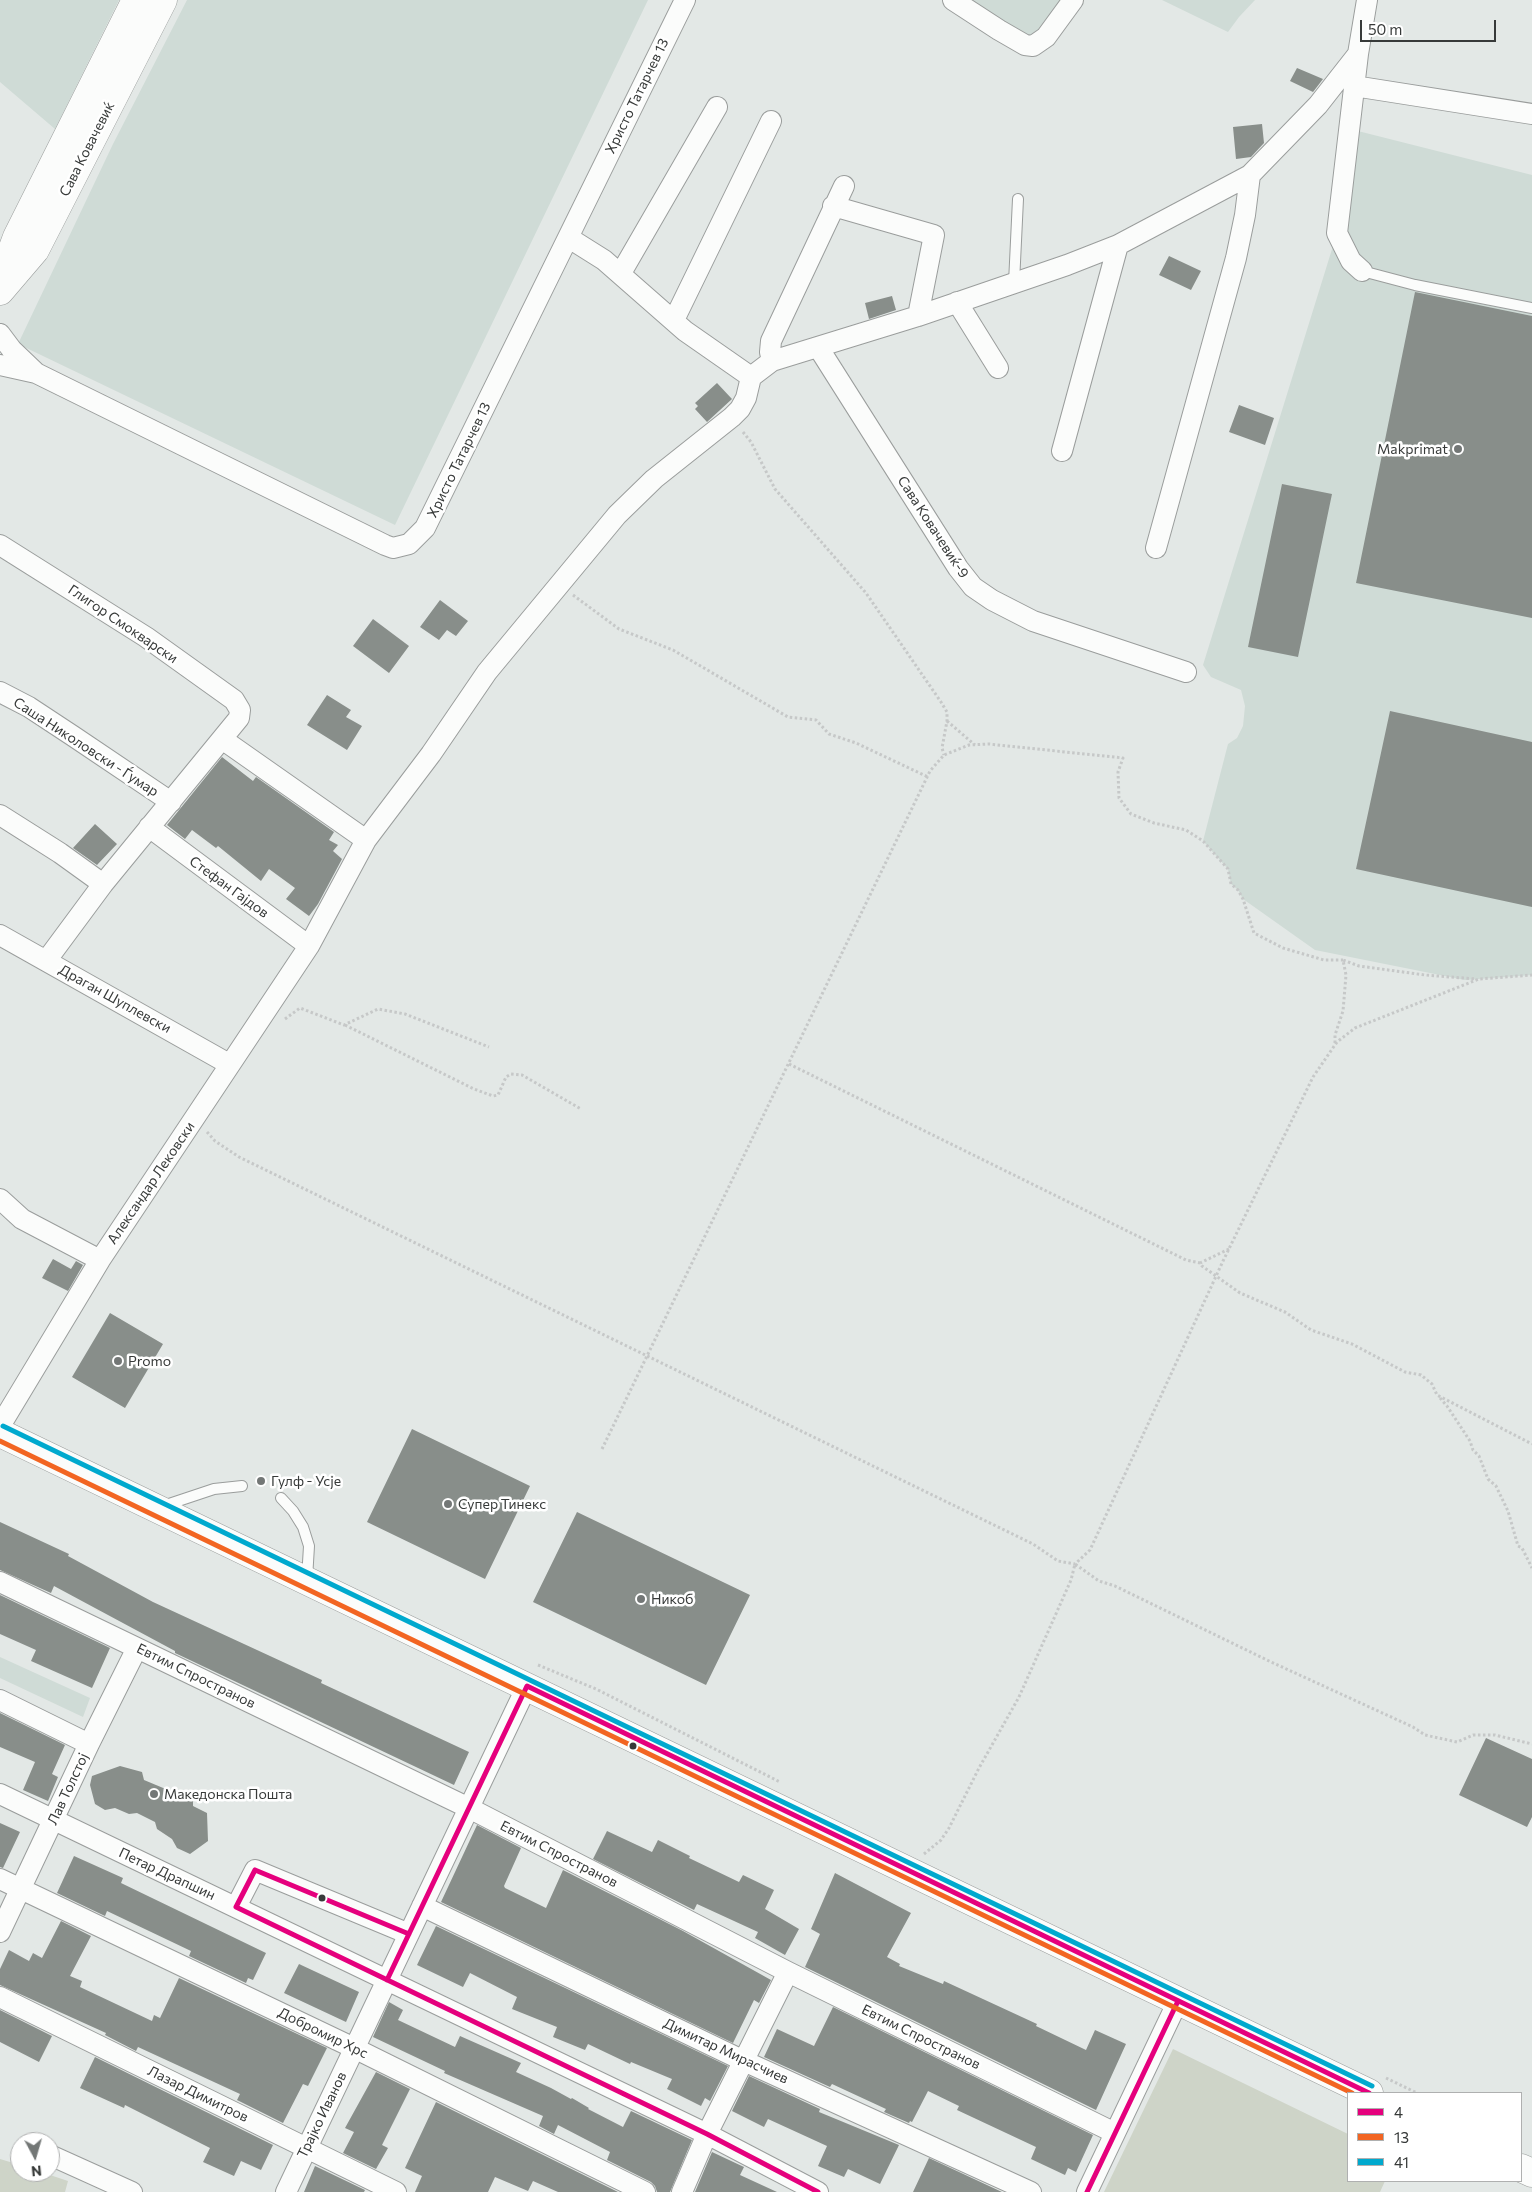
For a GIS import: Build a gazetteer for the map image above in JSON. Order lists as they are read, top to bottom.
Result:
{
  "streets": {
    "street": [
      "Христо Татарчев 13",
      "Сава Ковачевиќ",
      "Сава Ковачевиќ-9",
      "Глигор Смокварски",
      "Саша Николовски - Ѓумар",
      "Стефан Гајдов",
      "Драган Шуплевски",
      "Александар Лековски",
      "Евтим Спространов",
      "Лав Толстој",
      "Петар Драпшин",
      "Добромир Хрс",
      "Димитар Мирасчиев",
      "Лазар Димитров",
      "Трајко Иванов"
    ]
  },
  "crossings": [
    ["Стефан Гајдов", "Александар Лековски"],
    ["Драган Шуплевски", "Александар Лековски"],
    ["Евтим Спространов", "Лав Толстој"],
    ["Евтим Спространов", "Трајко Иванов"],
    ["Лав Толстој", "Петар Драпшин"],
    ["Лав Толстој", "Добромир Хрс"],
    ["Петар Драпшин", "Трајко Иванов"],
    ["Добромир Хрс", "Трајко Иванов"],
    ["Димитар Мирасчиев", "Трајко Иванов"],
    ["Лазар Димитров", "Трајко Иванов"]
  ],
  "places": [
    "Makprimat",
    "Promo",
    "Гулф - Усје",
    "Супер Тинекс",
    "Никоб",
    "Македонска Пошта"
  ],
  "lines": ["transit line 41", "transit line 13", "transit line 4"],
  "legend": ["4", "13", "41"],
  "scale_bar": "50 m",
  "north": "bottom"
}
